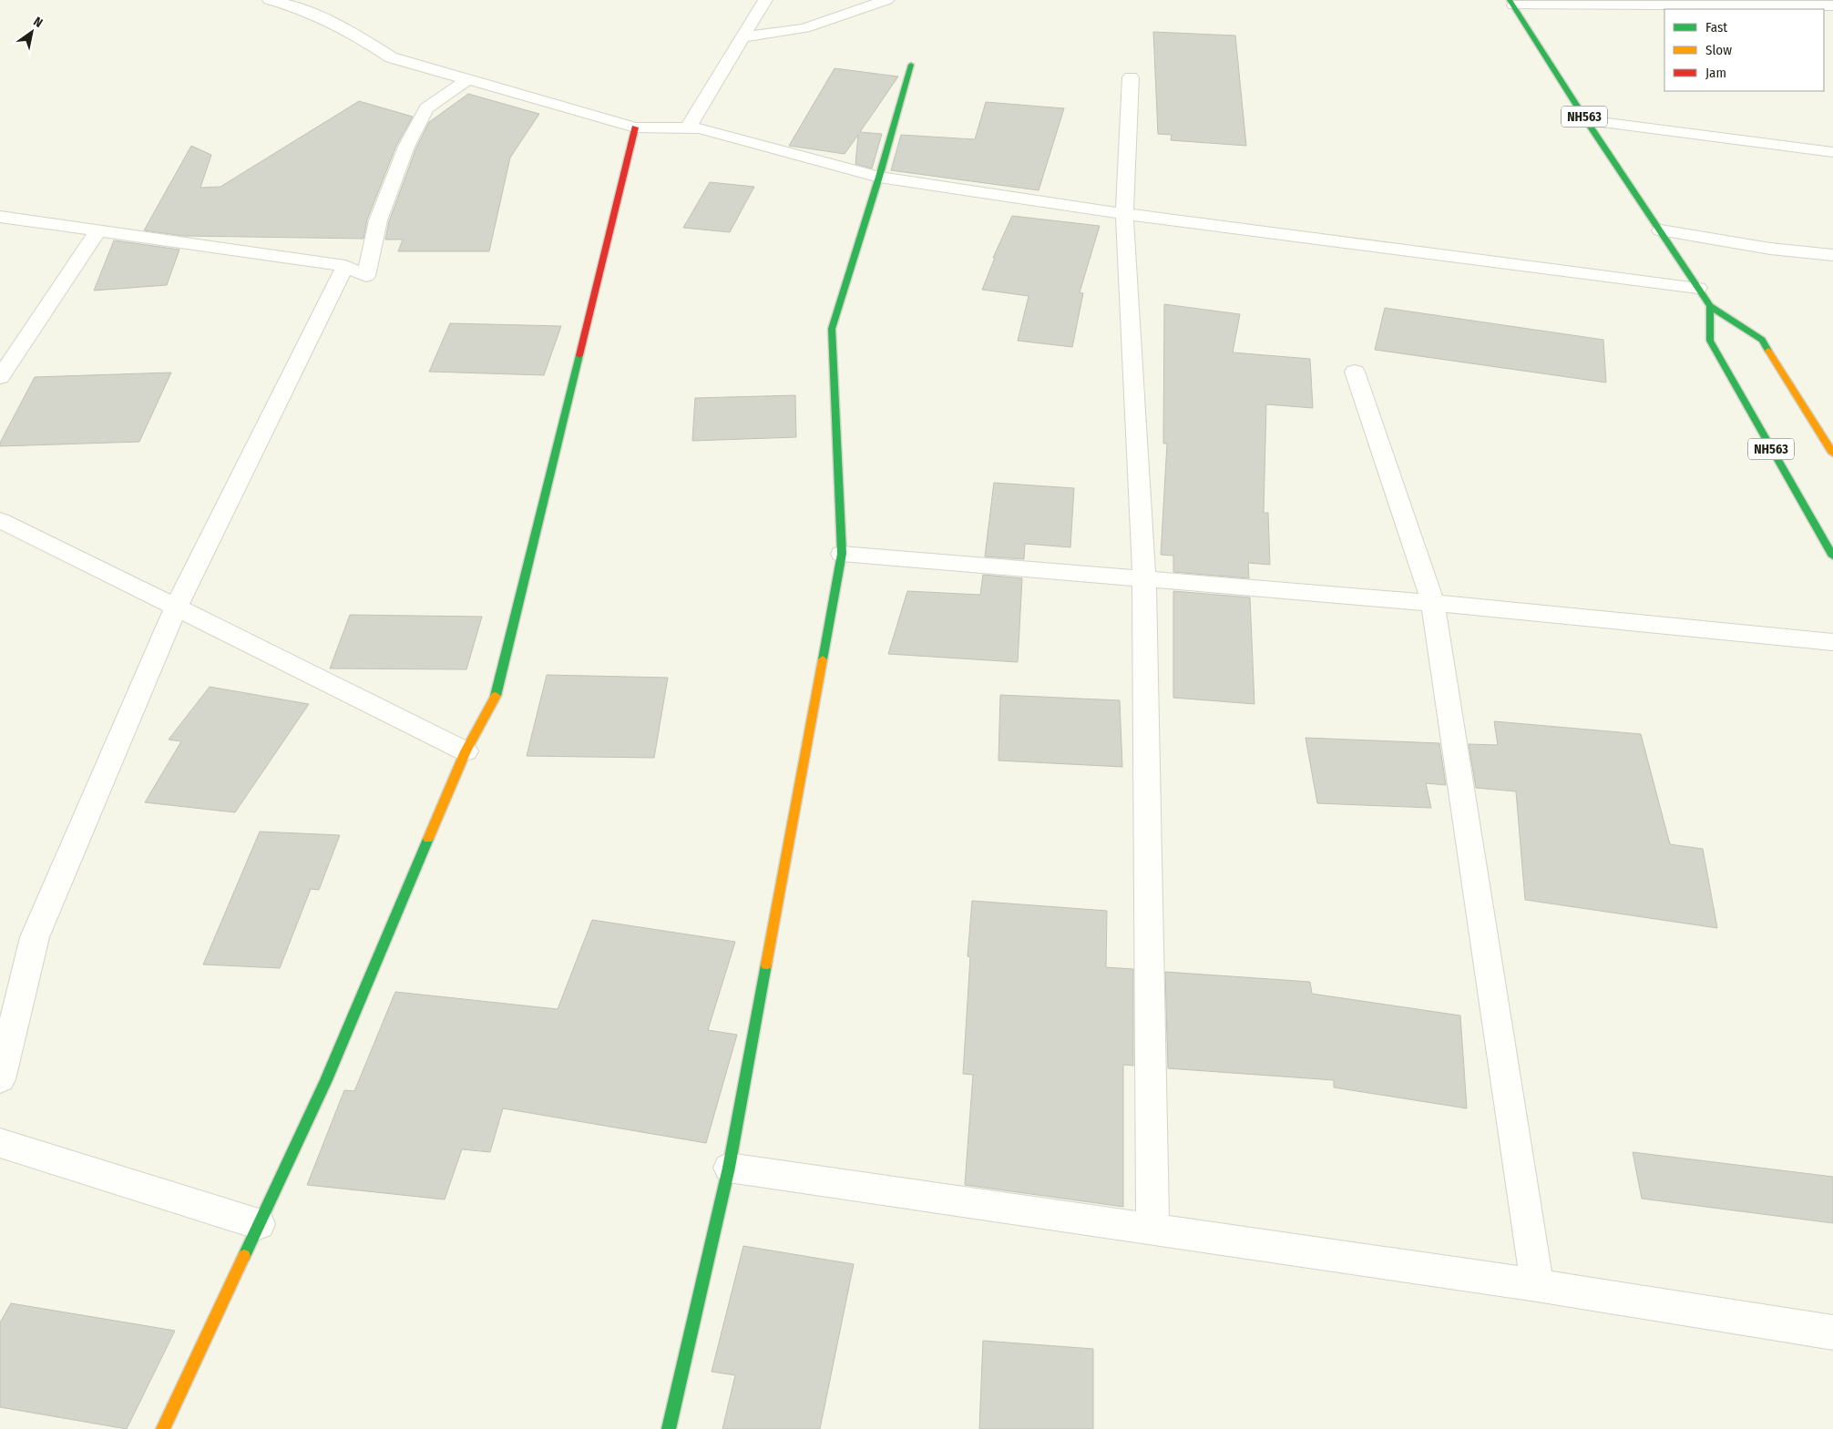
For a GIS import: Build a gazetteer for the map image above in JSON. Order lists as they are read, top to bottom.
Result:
{
  "streets": {
    "main road": ["NH563"]
  },
  "legend": ["Fast", "Slow", "Jam"],
  "north": "top right"
}
